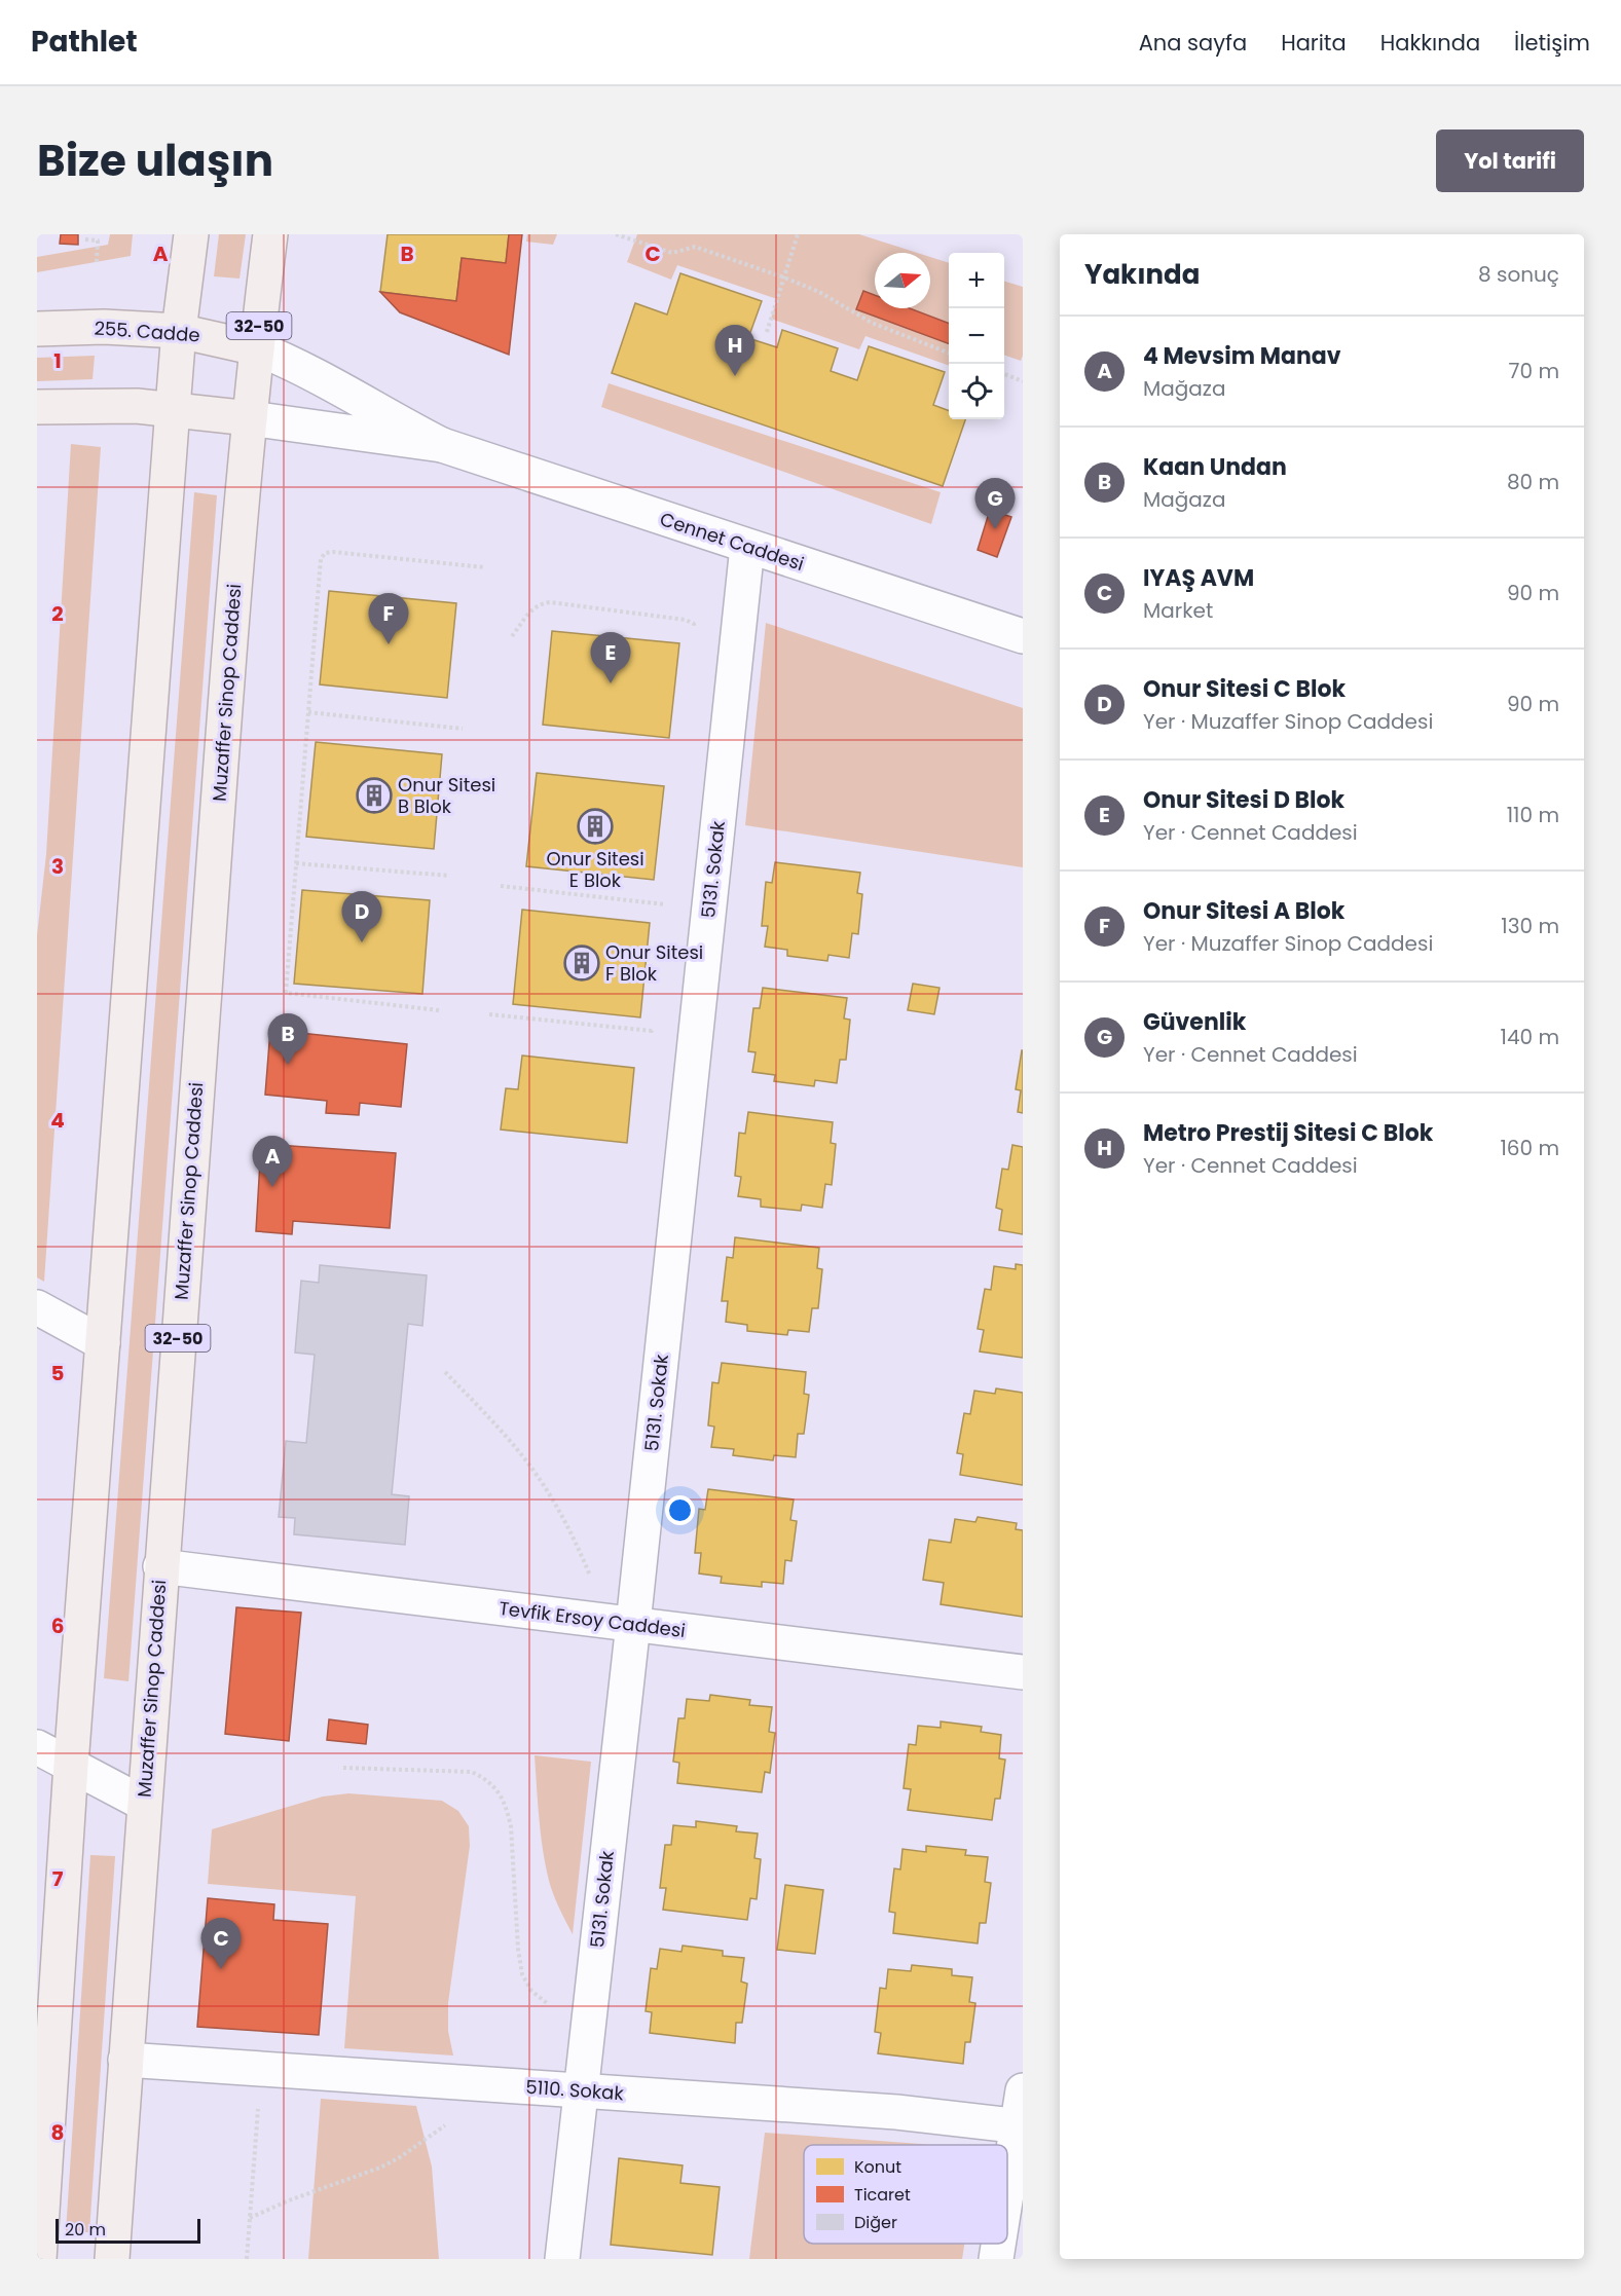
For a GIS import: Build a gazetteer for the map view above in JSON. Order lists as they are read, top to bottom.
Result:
{
  "streets": {
    "main road": ["32-50", "255. Cadde", "Muzaffer Sinop Caddesi"],
    "street": [
      "Cennet Caddesi",
      "5131. Sokak",
      "Tevfik Ersoy Caddesi",
      "5110. Sokak"
    ]
  },
  "crossings": [
    ["255. Cadde", "Cennet Caddesi"],
    ["255. Cadde", "Muzaffer Sinop Caddesi"],
    ["Cennet Caddesi", "Muzaffer Sinop Caddesi"],
    ["Cennet Caddesi", "5131. Sokak"],
    ["Muzaffer Sinop Caddesi", "Tevfik Ersoy Caddesi"],
    ["Muzaffer Sinop Caddesi", "5110. Sokak"],
    ["5131. Sokak", "Tevfik Ersoy Caddesi"],
    ["5131. Sokak", "5110. Sokak"]
  ],
  "places": {
    "building": ["Onur Sitesi B Blok", "Onur Sitesi E Blok", "Onur Sitesi F Blok"]
  },
  "legend": ["Konut", "Ticaret", "Diğer"],
  "scale_bar": "20 m",
  "north": "right",
  "page": {
    "header": "Pathlet",
    "nav": [
      "Ana sayfa",
      "Harita",
      "Hakkında",
      "İletişim"
    ],
    "title": "Bize ulaşın",
    "buttons": "Yol tarifi",
    "heading": ["Yakında", "8 sonuç"],
    "map_buttons": ["+", "−"],
    "list": [
      {
        "mark": "A",
        "name": "4 Mevsim Manav",
        "note": "Mağaza",
        "value": "70 m"
      },
      {
        "mark": "B",
        "name": "Kaan Undan",
        "note": "Mağaza",
        "value": "80 m"
      },
      {
        "mark": "C",
        "name": "IYAŞ AVM",
        "note": "Market",
        "value": "90 m"
      },
      {
        "mark": "D",
        "name": "Onur Sitesi C Blok",
        "note": "Yer · Muzaffer Sinop Caddesi",
        "value": "90 m"
      },
      {
        "mark": "E",
        "name": "Onur Sitesi D Blok",
        "note": "Yer · Cennet Caddesi",
        "value": "110 m"
      },
      {
        "mark": "F",
        "name": "Onur Sitesi A Blok",
        "note": "Yer · Muzaffer Sinop Caddesi",
        "value": "130 m"
      },
      {
        "mark": "G",
        "name": "Güvenlik",
        "note": "Yer · Cennet Caddesi",
        "value": "140 m"
      },
      {
        "mark": "H",
        "name": "Metro Prestij Sitesi C Blok",
        "note": "Yer · Cennet Caddesi",
        "value": "160 m"
      }
    ],
    "pins": [
      "H",
      "G",
      "F",
      "E",
      "D",
      "B",
      "A",
      "C"
    ],
    "scale": "20 m"
  },
  "grid": {
    "columns": ["A", "B", "C"],
    "rows": [
      "1",
      "2",
      "3",
      "4",
      "5",
      "6",
      "7",
      "8"
    ]
  }
}
